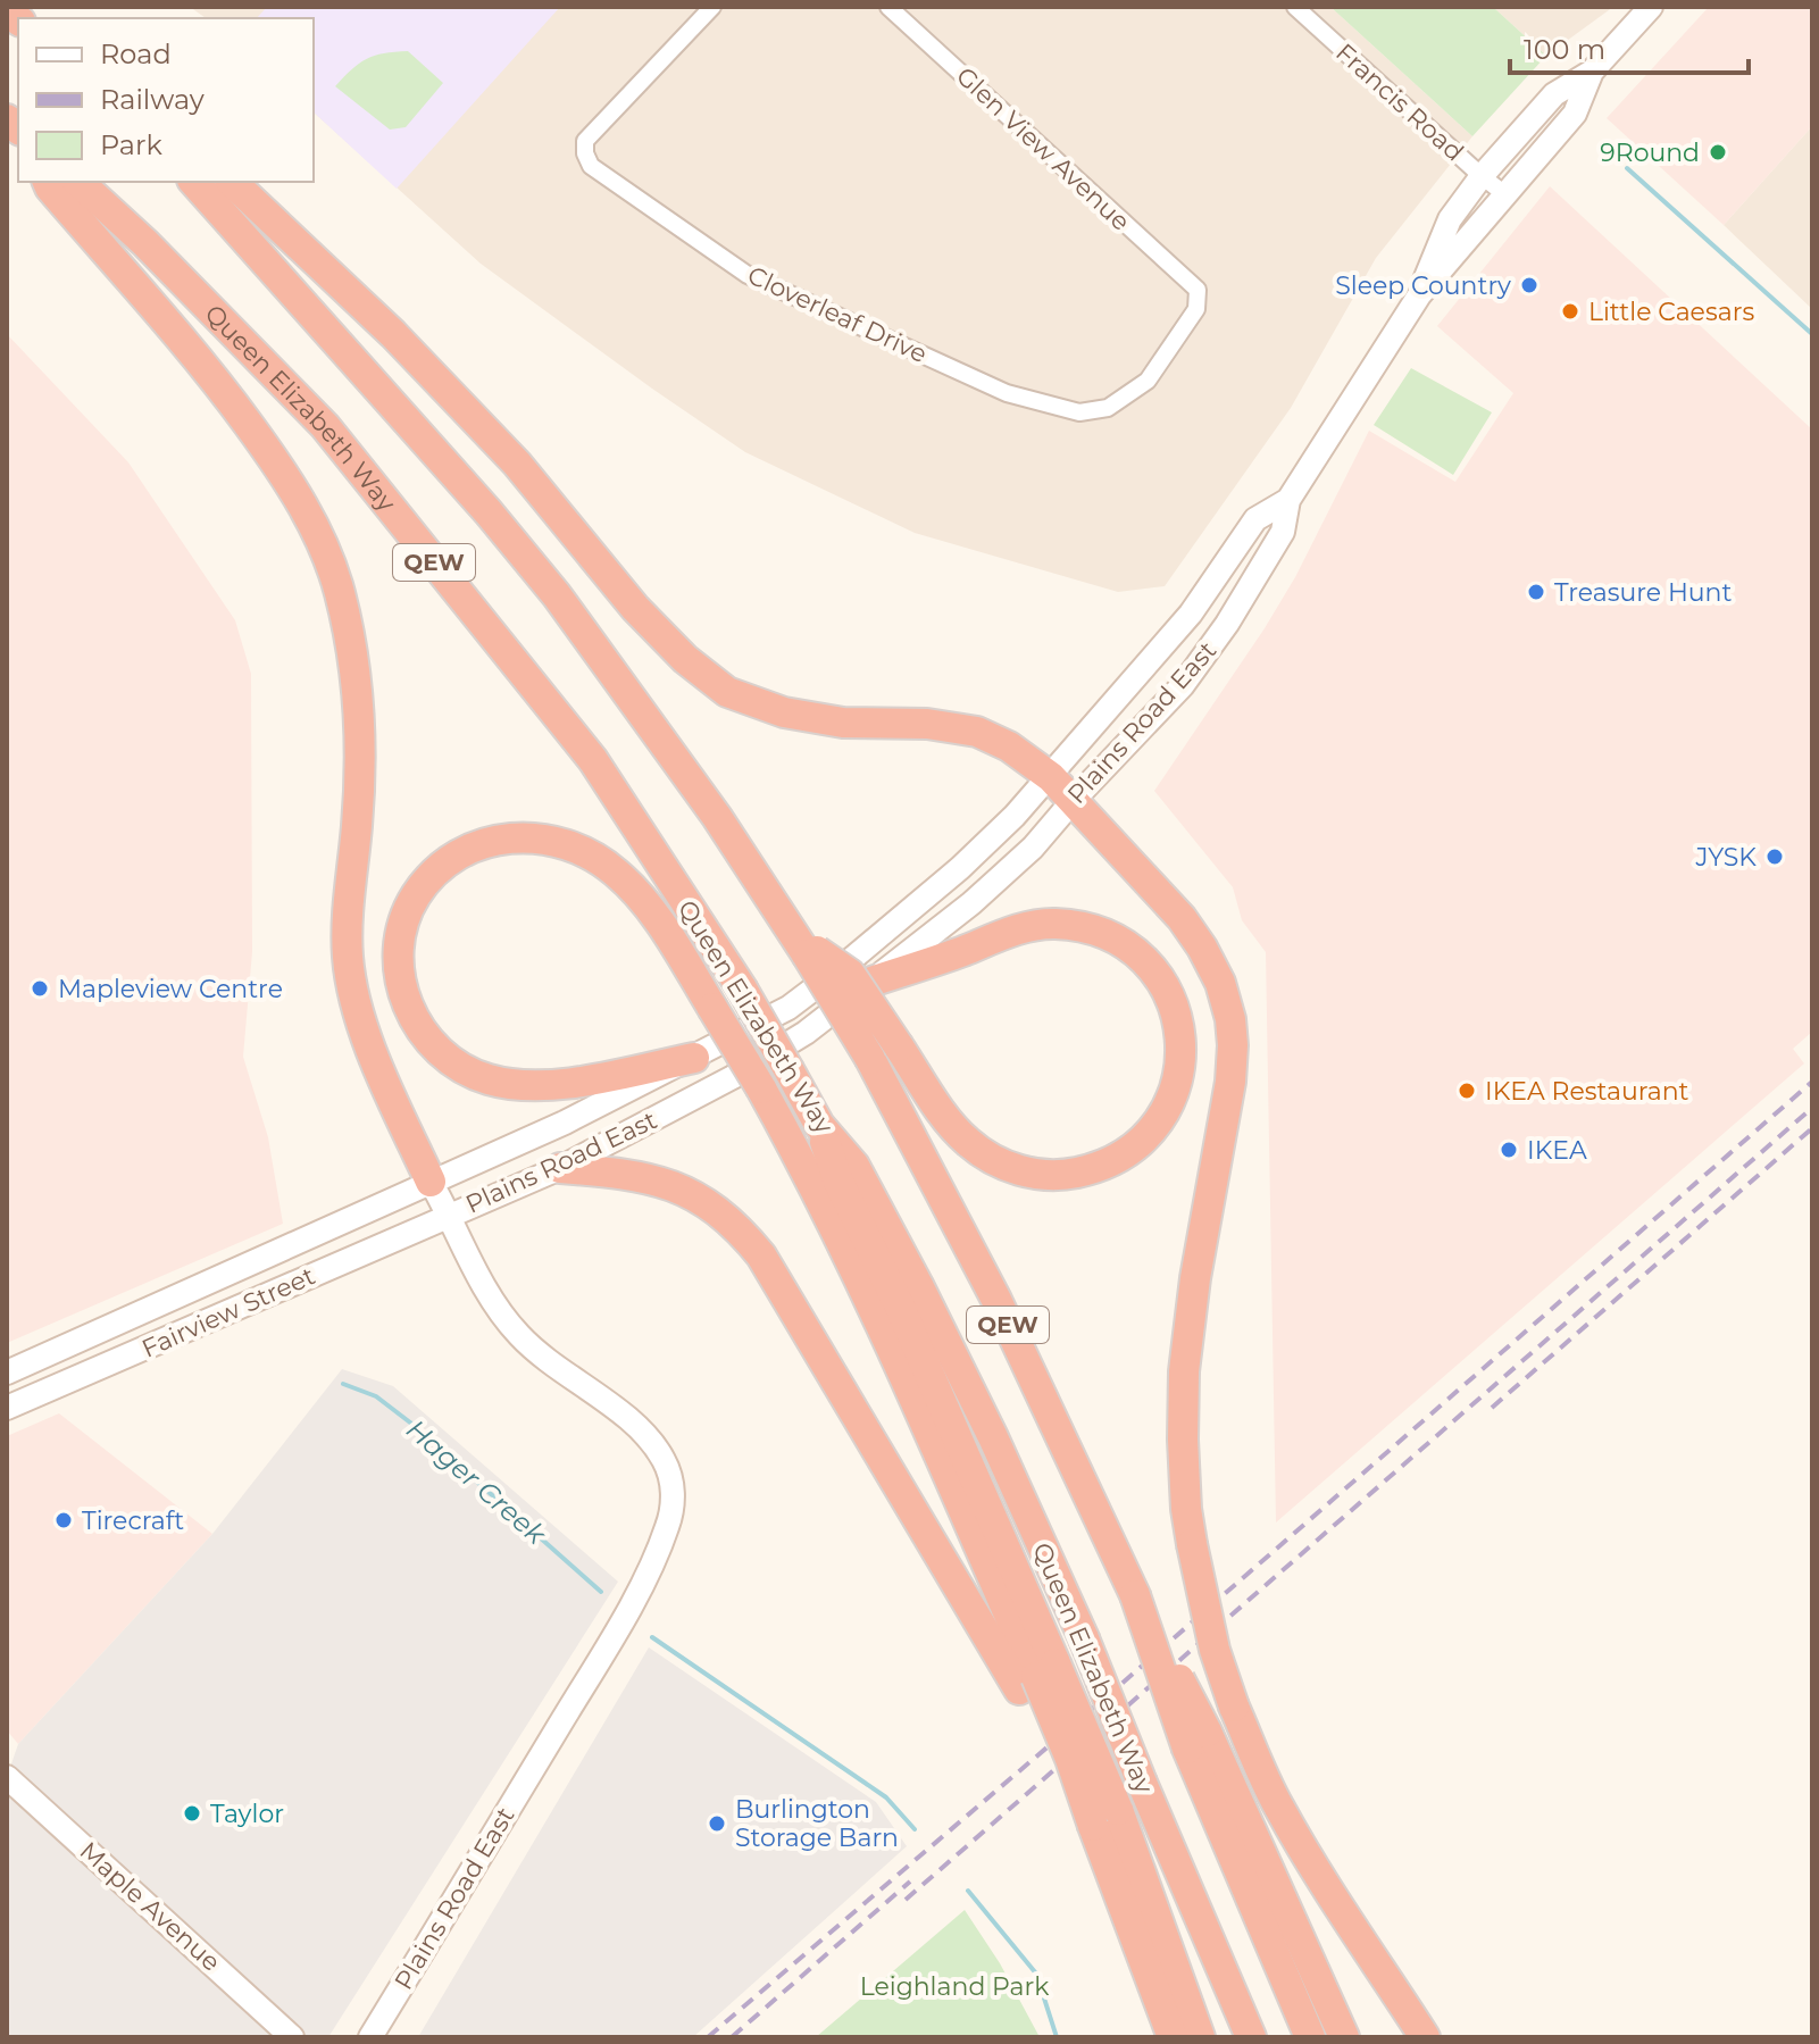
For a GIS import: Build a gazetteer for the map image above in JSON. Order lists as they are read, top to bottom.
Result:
{
  "streets": {
    "highway": ["Queen Elizabeth Way", "QEW"],
    "main road": ["Plains Road East", "Fairview Street", "Maple Avenue"],
    "street": ["Francis Road", "Glen View Avenue", "Cloverleaf Drive"]
  },
  "crossings": [
    ["Francis Road", "Plains Road East"],
    ["Glen View Avenue", "Cloverleaf Drive"],
    ["Plains Road East", "Fairview Street"]
  ],
  "water": ["Hager Creek"],
  "parks": ["Leighland Park"],
  "places": [
    "9Round",
    "Sleep Country",
    "Little Caesars",
    "Treasure Hunt",
    "JYSK",
    "Mapleview Centre",
    "IKEA Restaurant",
    "IKEA",
    "Tirecraft",
    "Taylor",
    "Burlington Storage Barn"
  ],
  "legend": ["Road", "Railway", "Park"],
  "scale_bar": "100 m"
}
